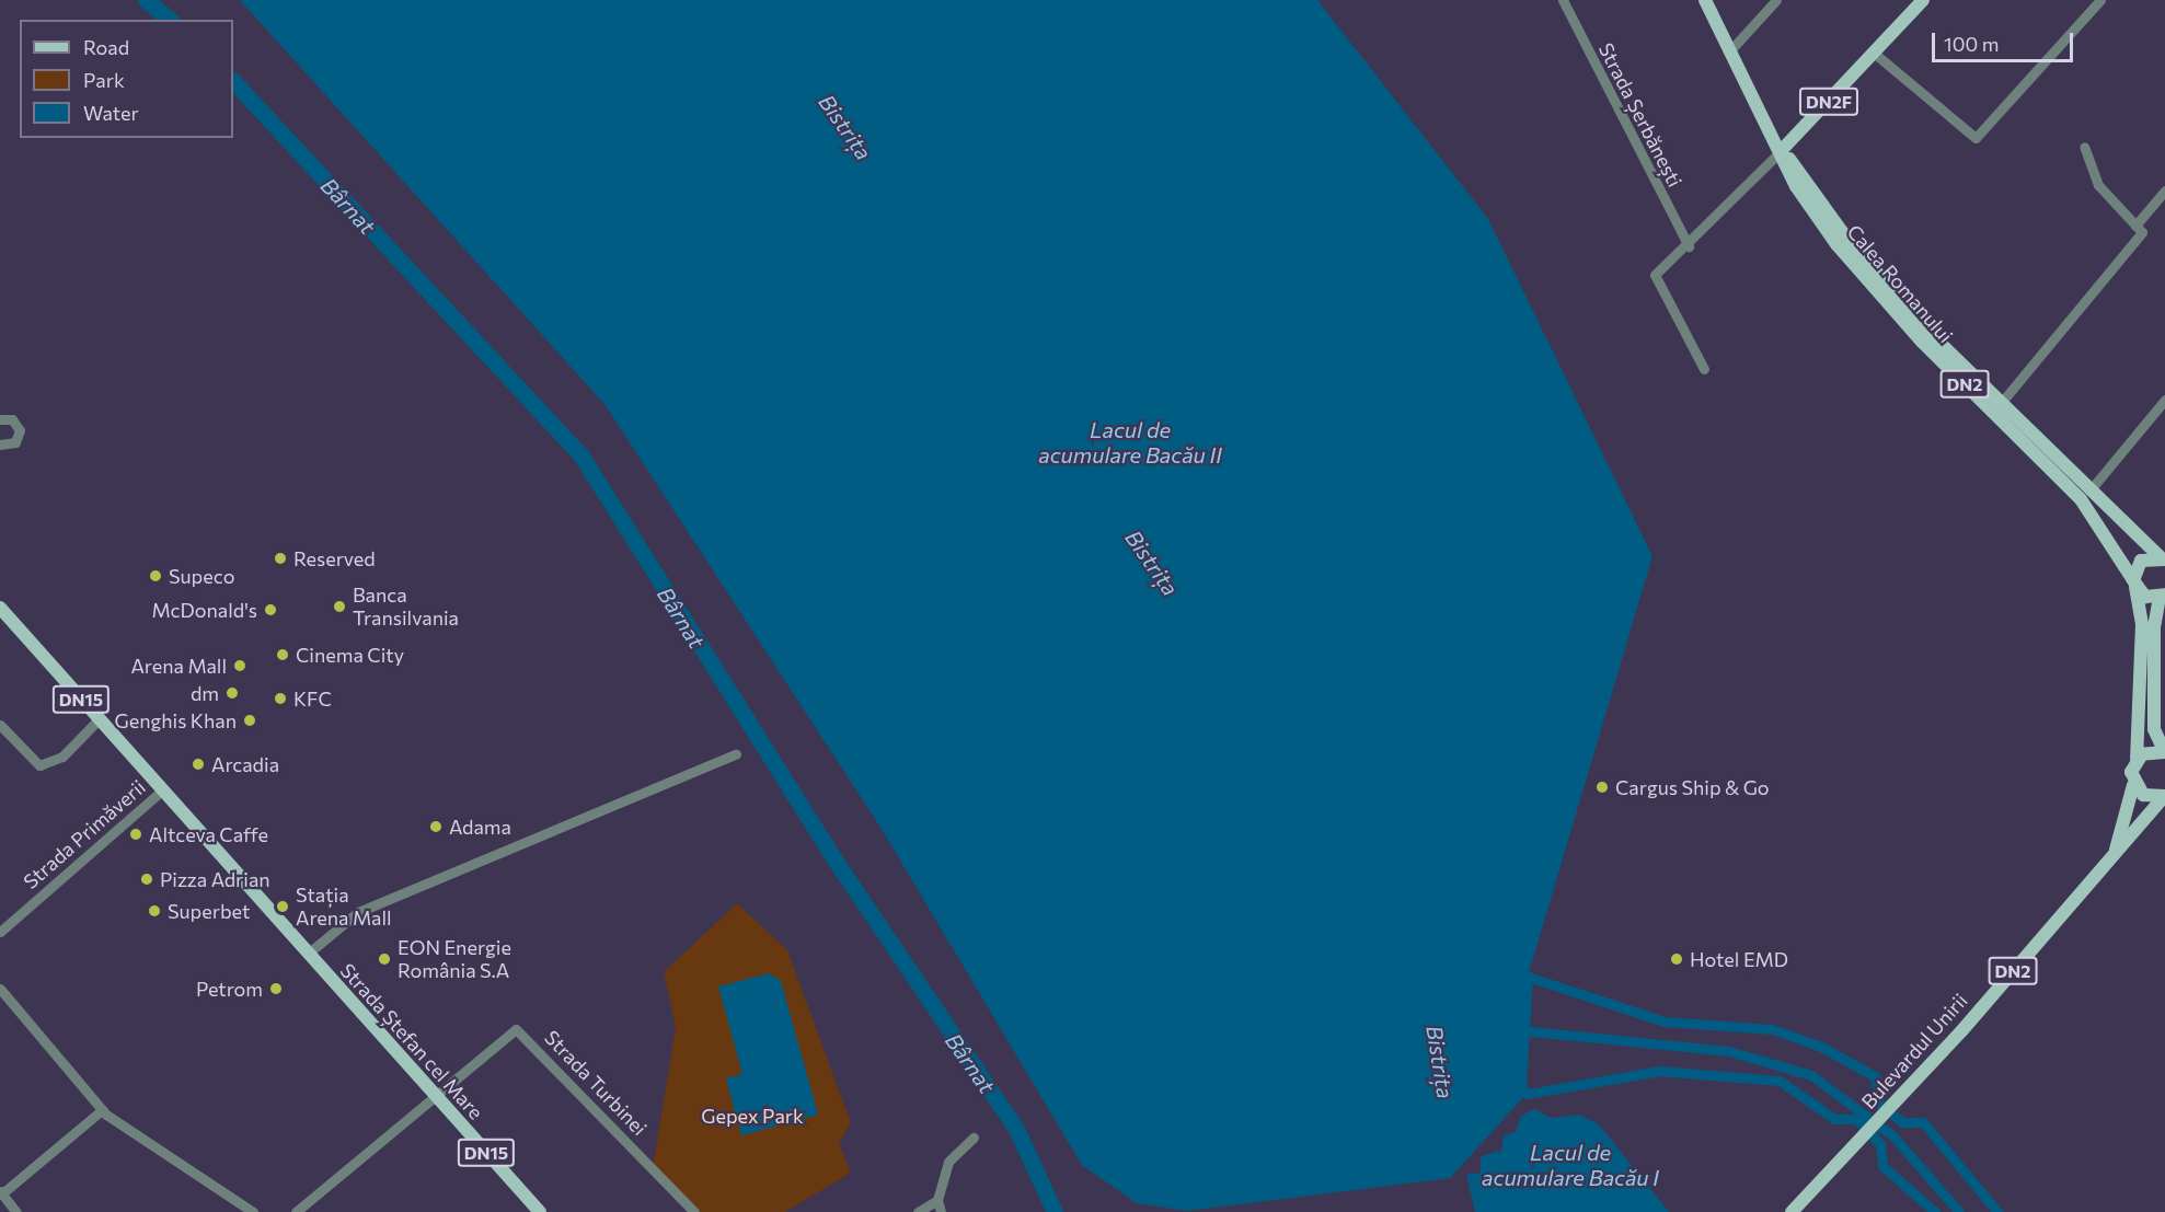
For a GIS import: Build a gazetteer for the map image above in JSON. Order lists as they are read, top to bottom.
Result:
{
  "streets": {
    "main road": [
      "DN2F",
      "Calea Romanului",
      "DN2",
      "DN15",
      "Strada Ștefan cel Mare",
      "Bulevardul Unirii"
    ],
    "street": ["Strada Șerbănești", "Strada Primăverii", "Strada Turbinei"]
  },
  "crossings": [
    ["DN2F", "Calea Romanului"],
    ["Calea Romanului", "DN2"],
    ["DN2", "Bulevardul Unirii"],
    ["Strada Primăverii", "Strada Ștefan cel Mare"],
    ["Strada Ștefan cel Mare", "Strada Turbinei"]
  ],
  "water": [
    "Bistrița",
    "Bârnat",
    "Lacul de acumulare Bacău II",
    "Lacul de acumulare Bacău I"
  ],
  "parks": ["Gepex Park"],
  "places": [
    "Reserved",
    "Supeco",
    "Banca Transilvania",
    "McDonald's",
    "Cinema City",
    "Arena Mall",
    "dm",
    "KFC",
    "Genghis Khan",
    "Arcadia",
    "Cargus Ship & Go",
    "Adama",
    "Altceva Caffe",
    "Pizza Adrian",
    "Stația Arena Mall",
    "Superbet",
    "EON Energie România S.A",
    "Hotel EMD",
    "Petrom"
  ],
  "legend": ["Road", "Park", "Water"],
  "scale_bar": "100 m"
}
